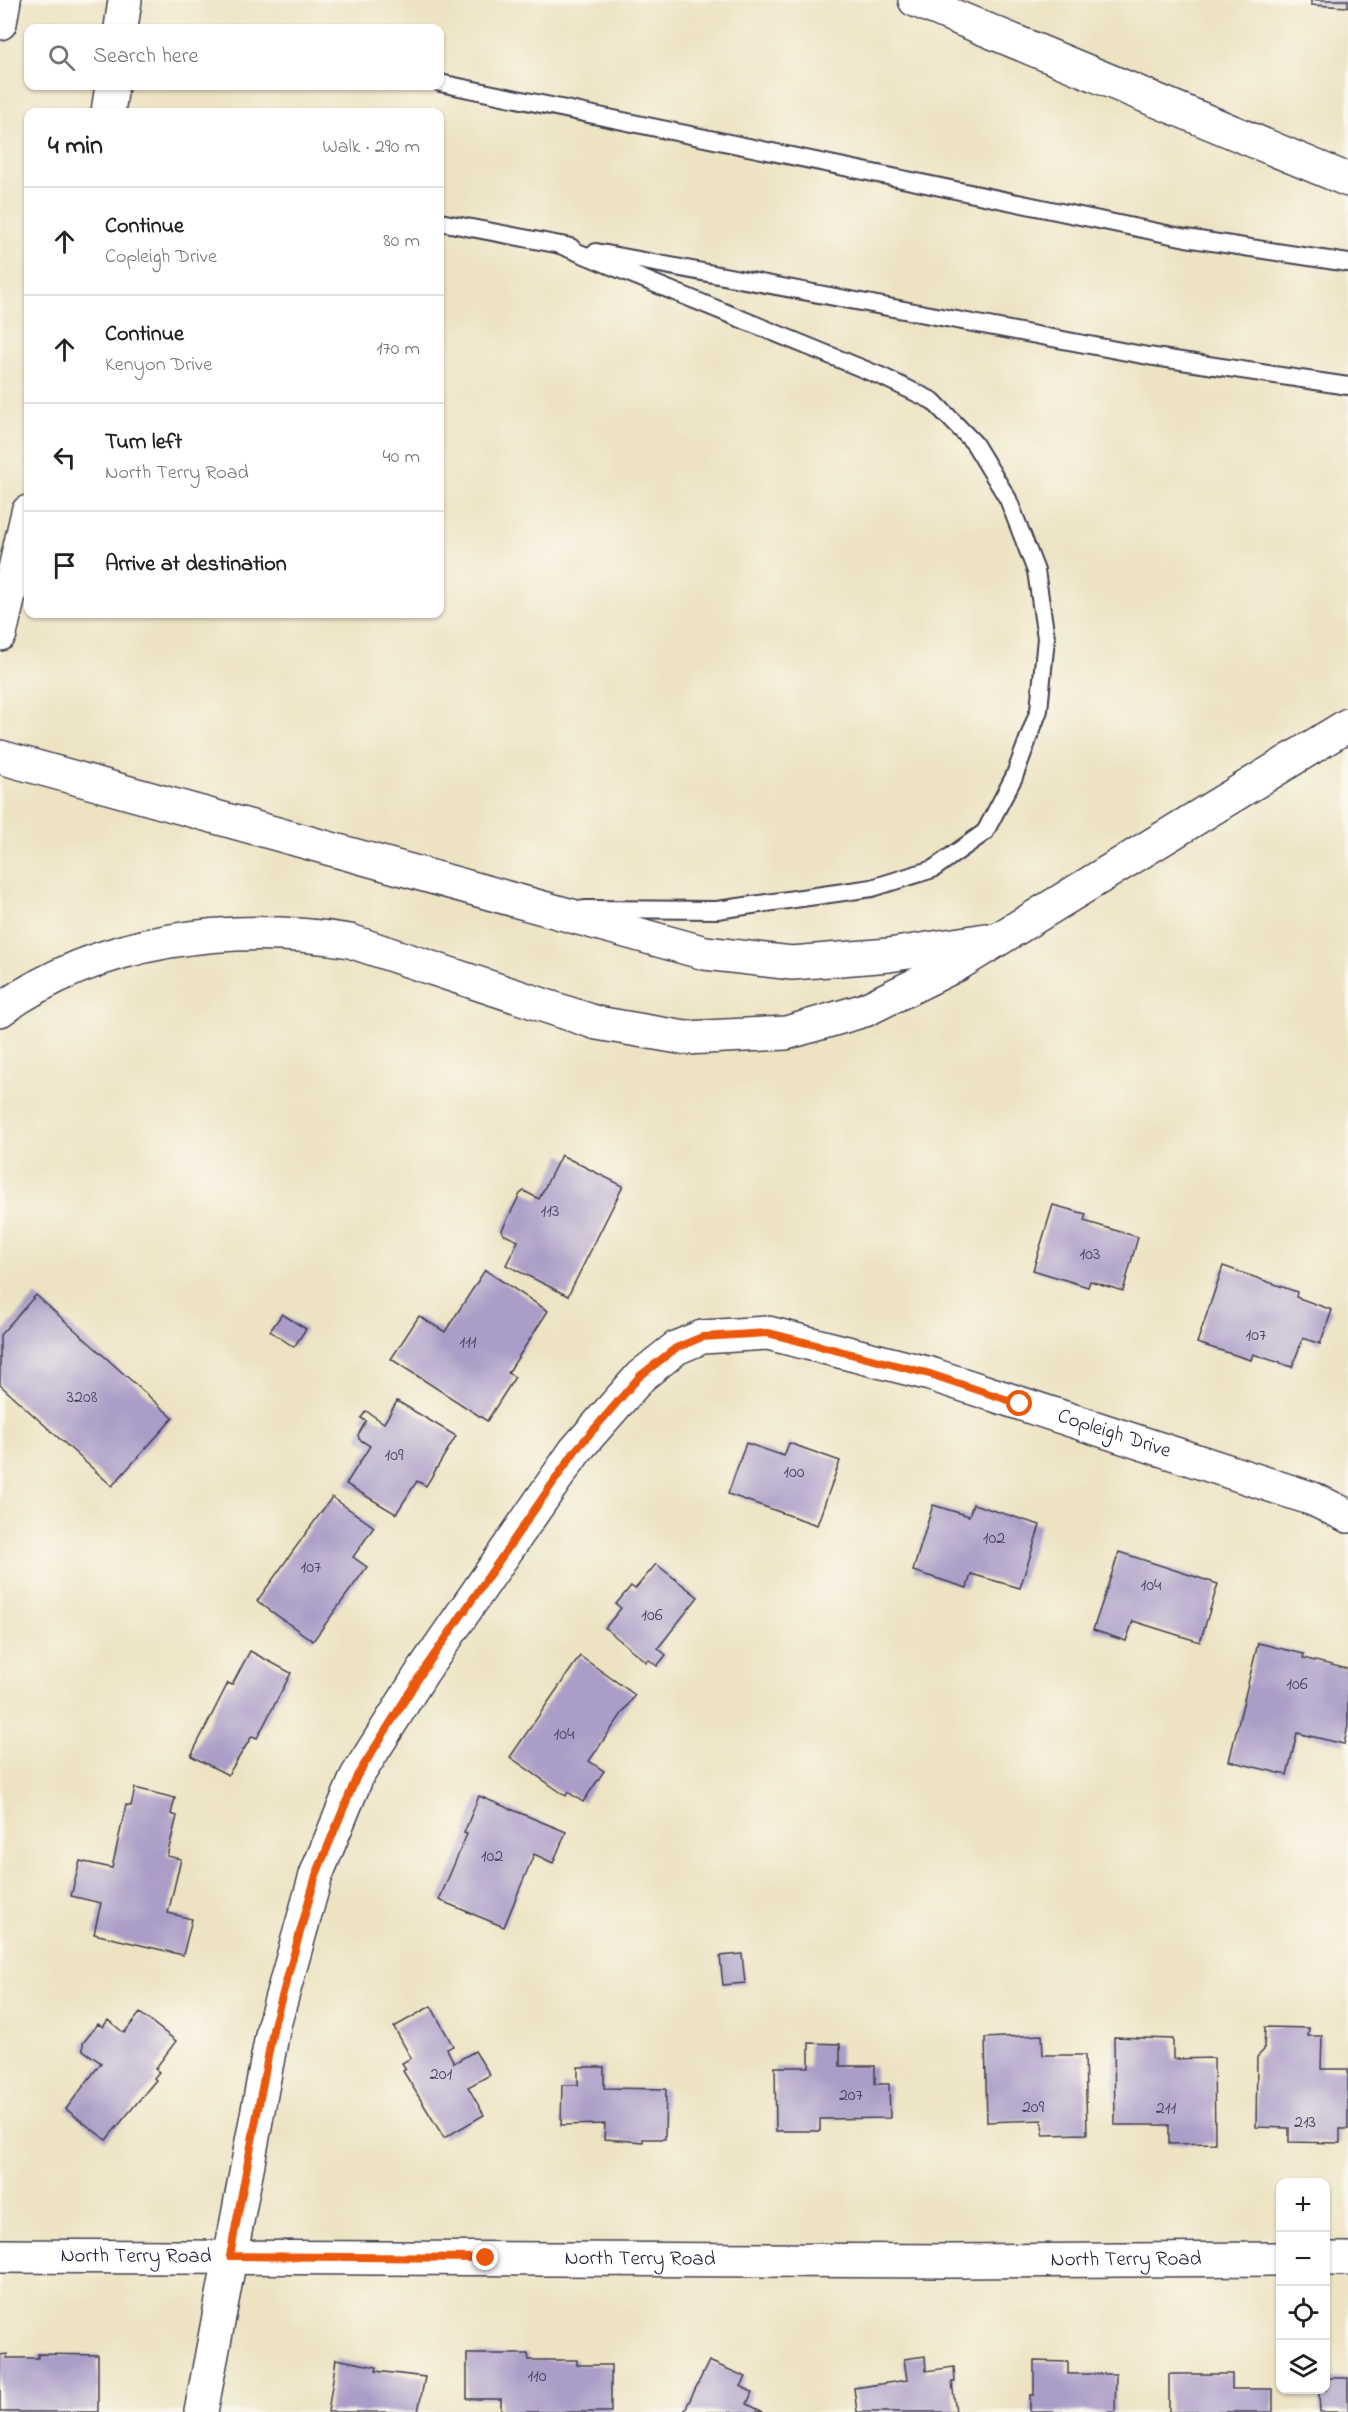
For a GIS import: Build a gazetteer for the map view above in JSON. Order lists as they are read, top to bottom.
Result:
{
  "streets": {
    "main road": ["Copleigh Drive", "North Terry Road"]
  },
  "crossings": [
    ["Copleigh Drive", "North Terry Road"]
  ],
  "house_numbers": [
    "113",
    "103",
    "107",
    "111",
    "3208",
    "109",
    "100",
    "102",
    "107",
    "104",
    "106",
    "106",
    "104",
    "102",
    "201",
    "207",
    "209",
    "211",
    "213",
    "110"
  ],
  "page": {
    "search": "Search here",
    "heading": ["4 min", "Walk · 290 m"],
    "list": [
      ["Continue", "Copleigh Drive", "80 m"],
      ["Continue", "Kenyon Drive", "170 m"],
      ["Turn left", "North Terry Road", "40 m"],
      "Arrive at destination"
    ],
    "map_buttons": ["+", "−"]
  }
}
